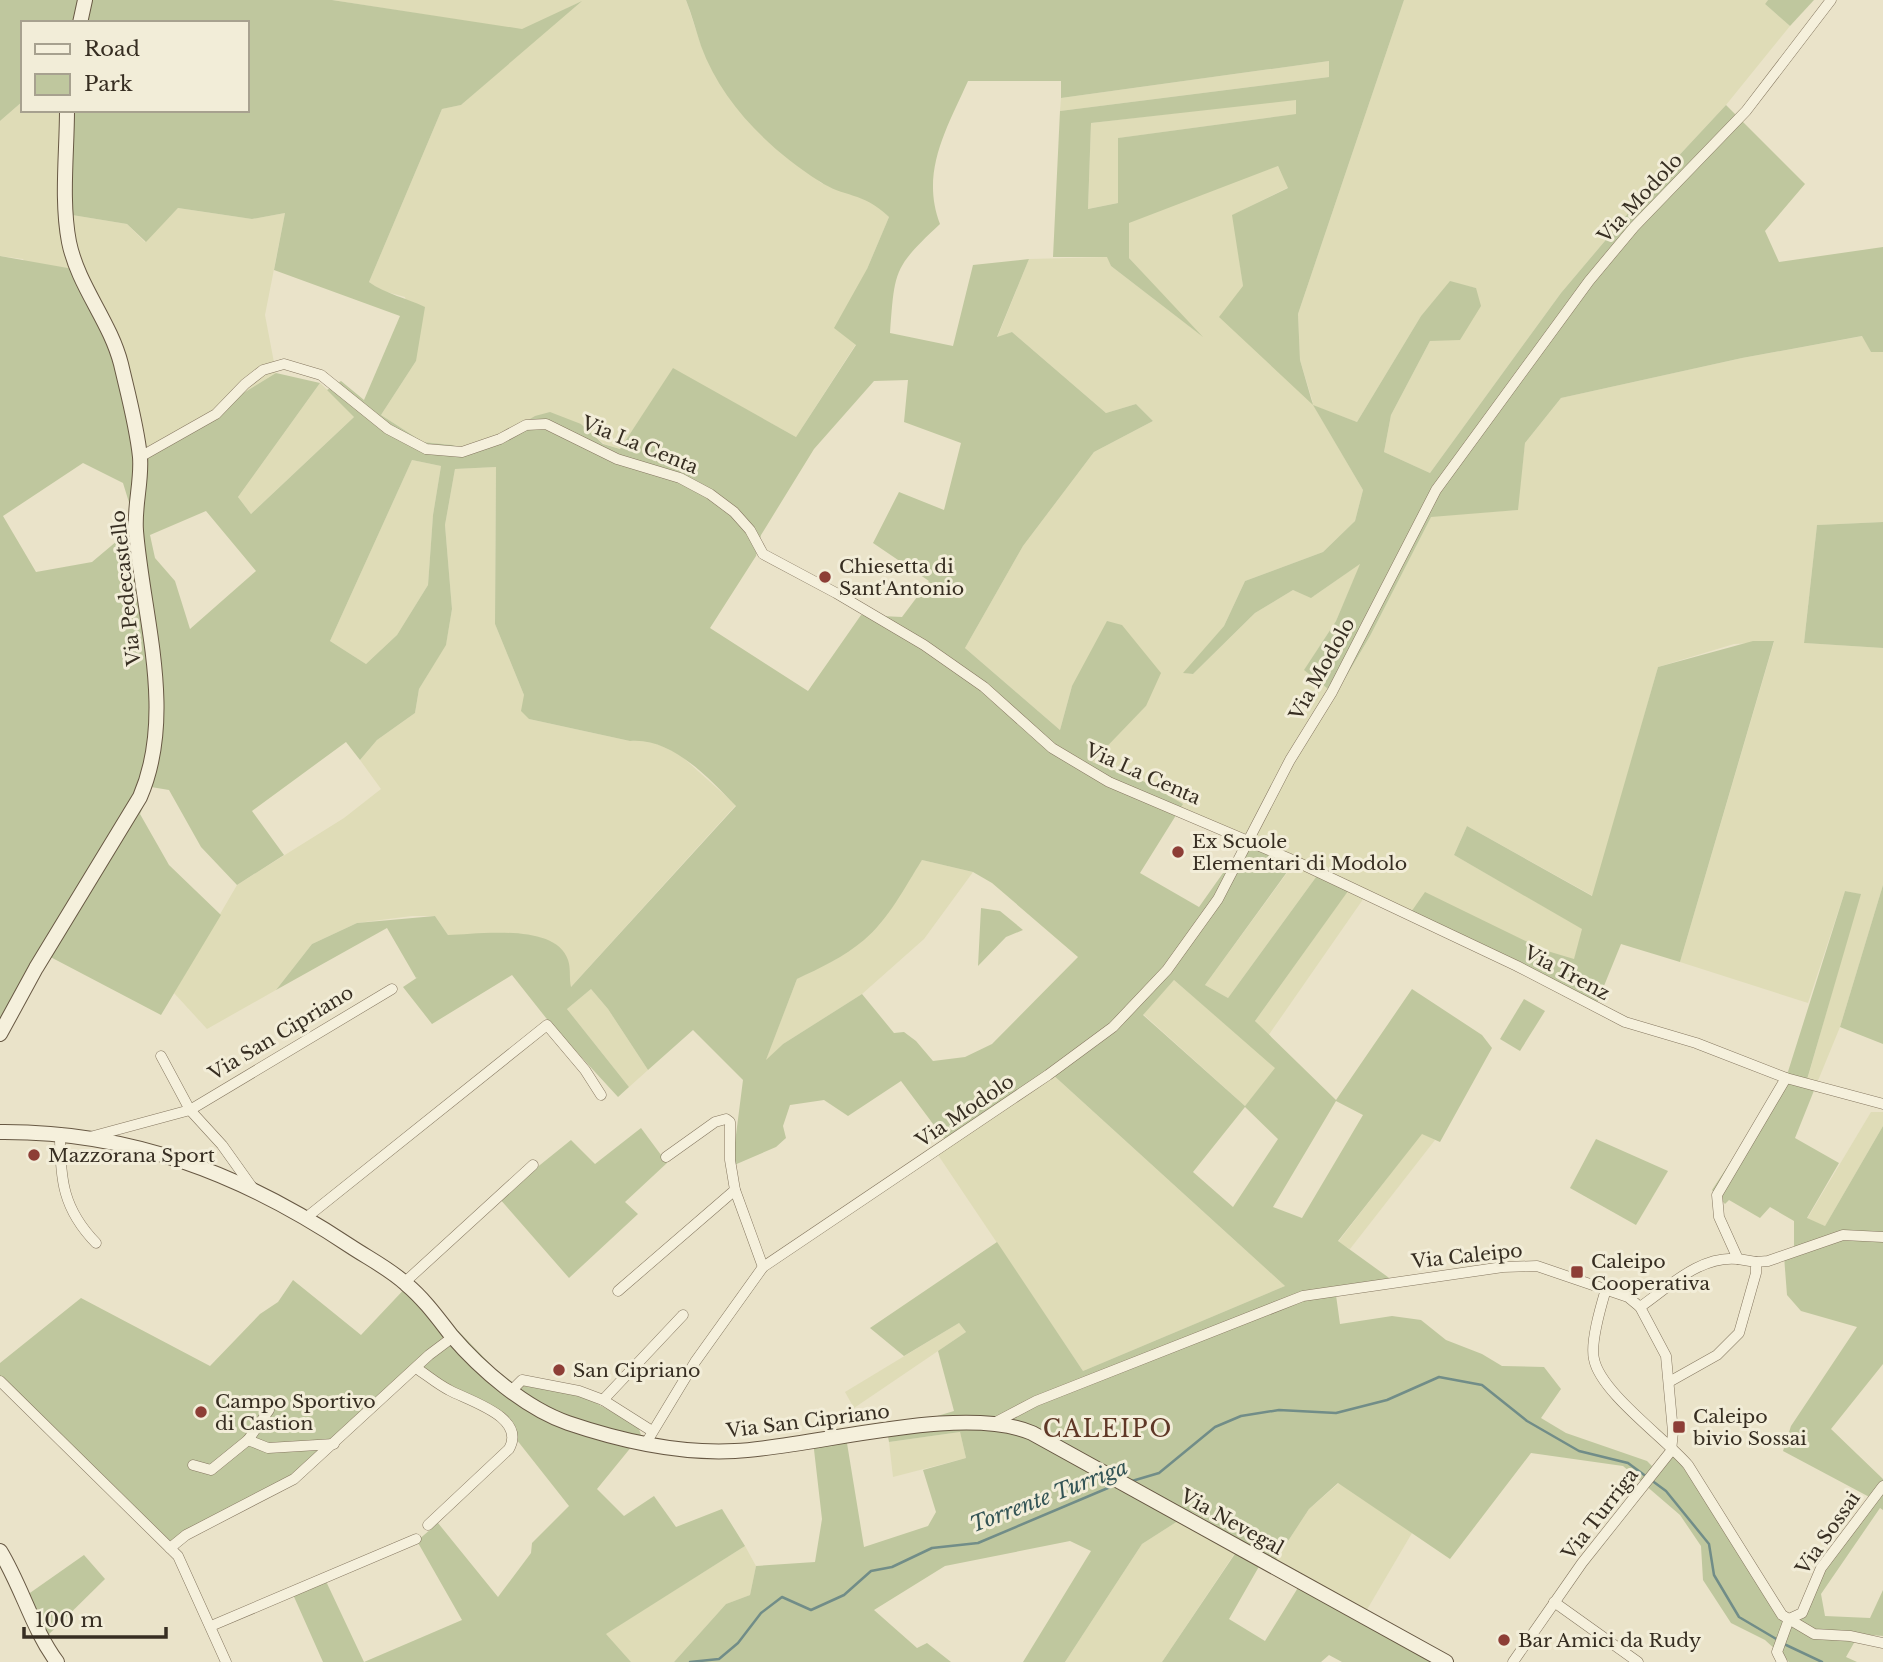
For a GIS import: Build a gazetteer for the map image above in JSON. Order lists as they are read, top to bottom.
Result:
{
  "streets": {
    "main road": ["Via Pedecastello", "Via San Cipriano", "Via Nevegal"],
    "street": [
      "Via Modolo",
      "Via La Centa",
      "Via Trenz",
      "Via Caleipo",
      "Via Turriga",
      "Via Sossai"
    ]
  },
  "crossings": [
    ["Via Modolo", "Via La Centa"],
    ["Via Modolo", "Via Trenz"],
    ["Via Modolo", "Via San Cipriano"],
    ["Via La Centa", "Via Pedecastello"],
    ["Via La Centa", "Via Trenz"],
    ["Via San Cipriano", "Via Caleipo"],
    ["Via San Cipriano", "Via Nevegal"],
    ["Via Caleipo", "Via Nevegal"]
  ],
  "districts": ["CALEIPO"],
  "water": ["Torrente Turriga"],
  "places": {
    "other": [
      "Chiesetta di Sant'Antonio",
      "Ex Scuole Elementari di Modolo",
      "Mazzorana Sport",
      "San Cipriano",
      "Campo Sportivo di Castion",
      "Bar Amici da Rudy"
    ],
    "transit": ["Caleipo Cooperativa", "Caleipo bivio Sossai"]
  },
  "legend": ["Road", "Park"],
  "scale_bar": "100 m"
}
